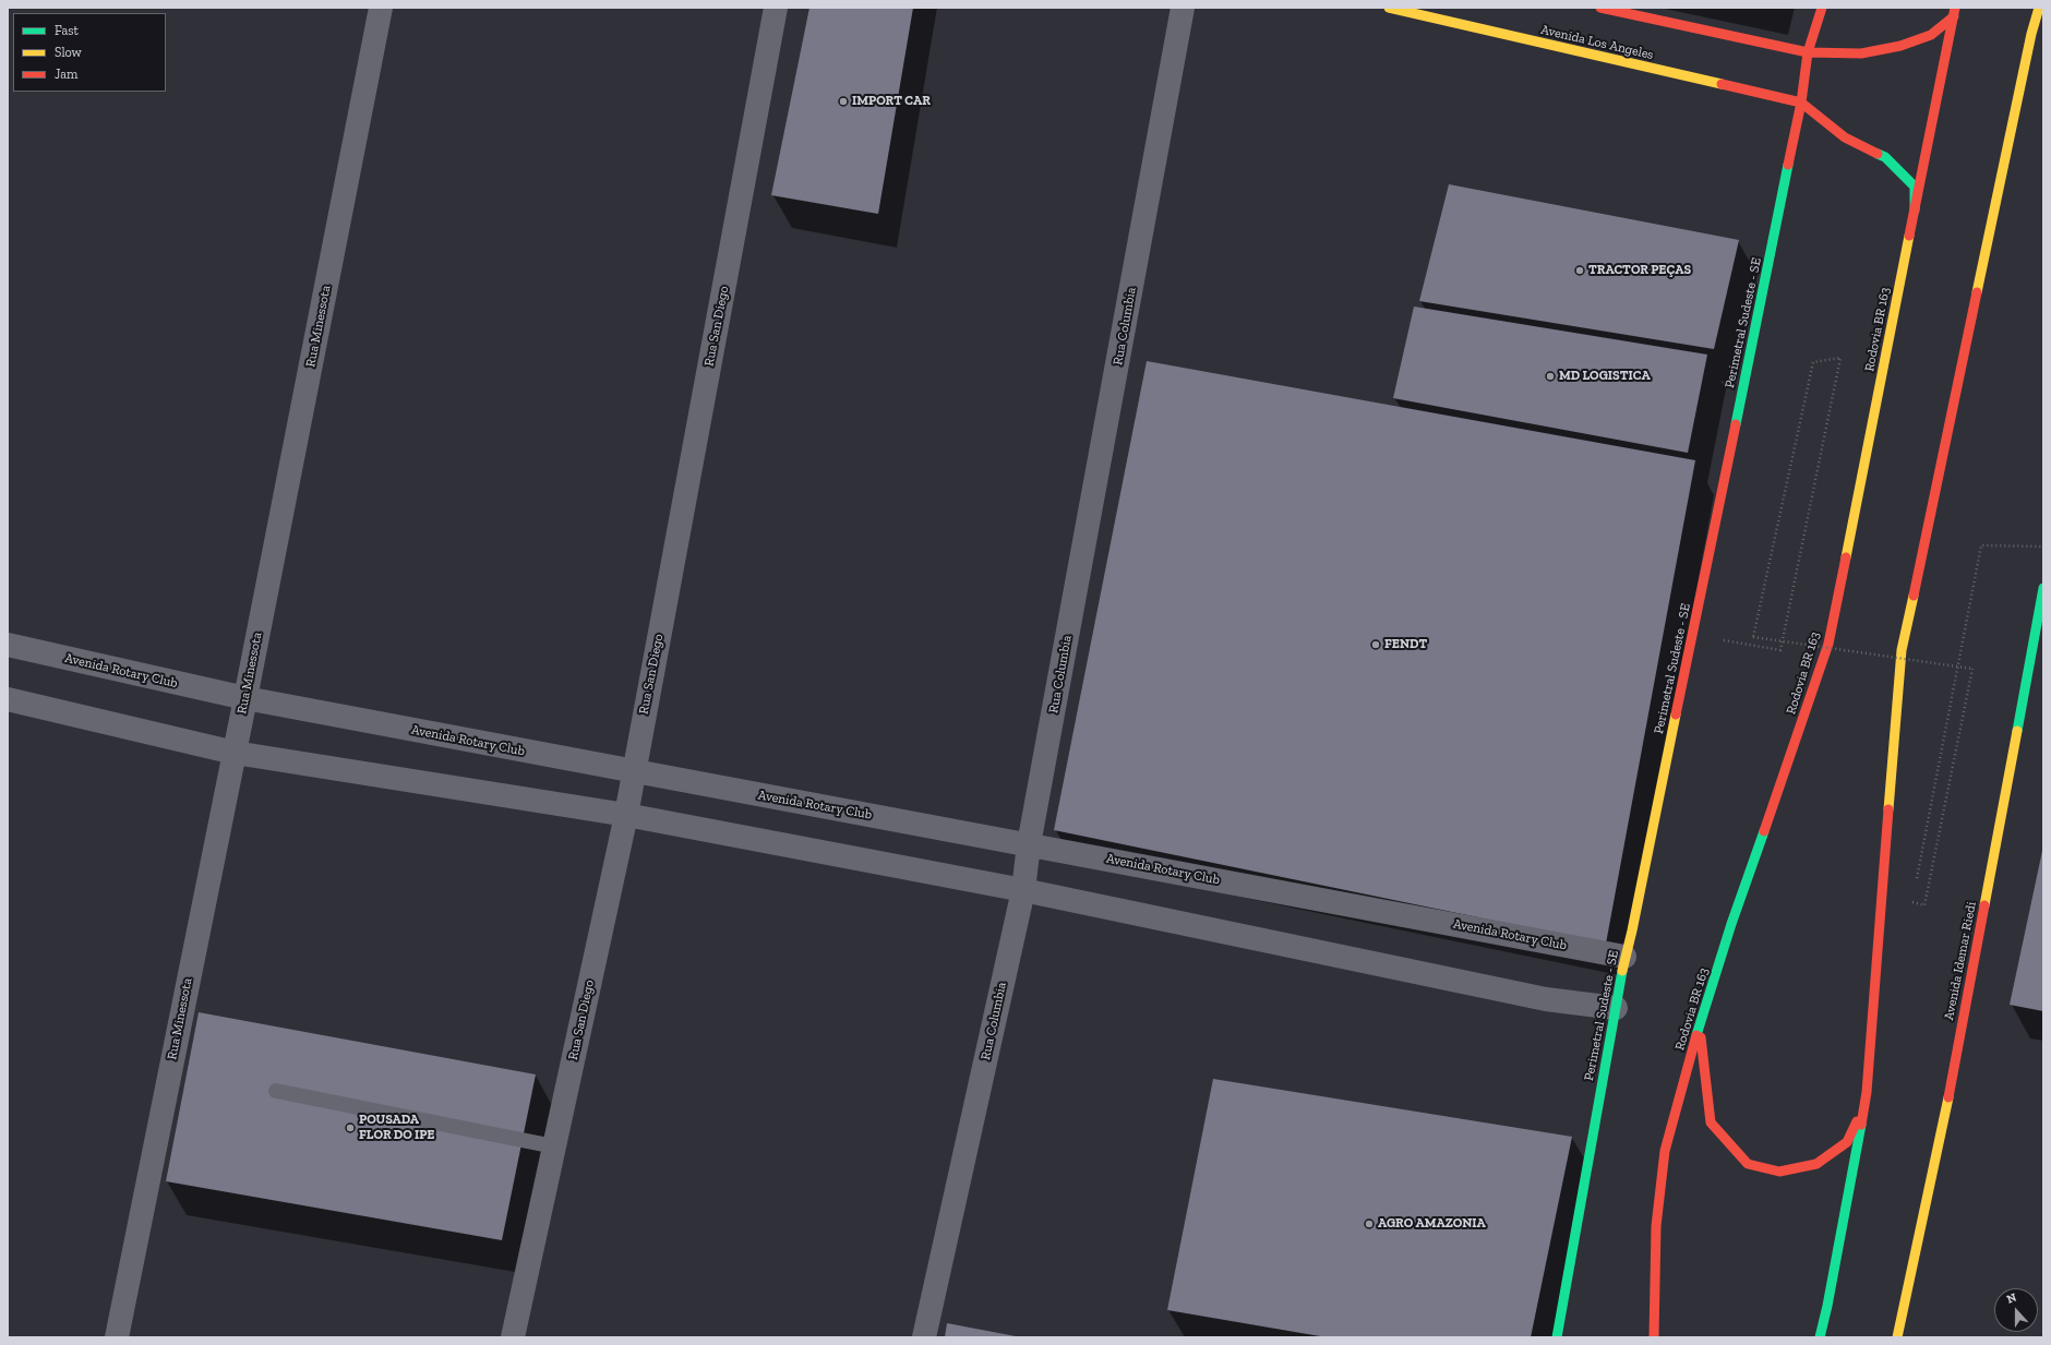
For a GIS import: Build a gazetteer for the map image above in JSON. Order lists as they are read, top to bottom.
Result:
{
  "streets": {
    "main road": [
      "Avenida Los Angeles",
      "Perimetral Sudeste - SE",
      "Rodovia BR 163",
      "Avenida Idemar Riedi"
    ],
    "street": [
      "Rua Minessota",
      "Rua San Diego",
      "Rua Columbia",
      "Avenida Rotary Club"
    ]
  },
  "crossings": [
    ["Avenida Los Angeles", "Perimetral Sudeste - SE"],
    ["Perimetral Sudeste - SE", "Avenida Rotary Club"],
    ["Rua Minessota", "Avenida Rotary Club"],
    ["Rua San Diego", "Avenida Rotary Club"],
    ["Rua Columbia", "Avenida Rotary Club"]
  ],
  "places": [
    "IMPORT CAR",
    "TRACTOR PEÇAS",
    "MD LOGISTICA",
    "FENDT",
    "POUSADA FLOR DO IPE",
    "AGRO AMAZONIA"
  ],
  "legend": ["Fast", "Slow", "Jam"],
  "north": "top"
}
